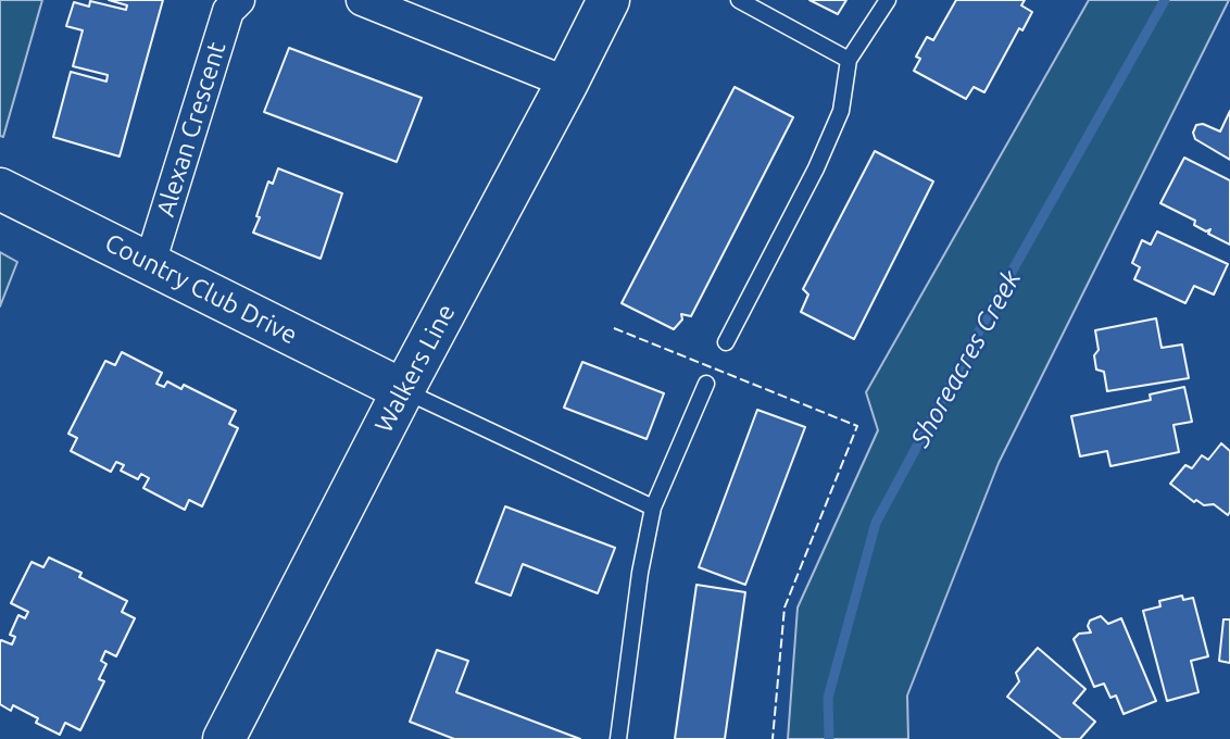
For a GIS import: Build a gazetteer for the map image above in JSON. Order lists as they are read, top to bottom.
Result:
{
  "streets": {
    "main road": ["Country Club Drive", "Walkers Line"],
    "street": ["Alexan Crescent"]
  },
  "crossings": [
    ["Alexan Crescent", "Country Club Drive"],
    ["Country Club Drive", "Walkers Line"]
  ],
  "water": ["Shoreacres Creek"]
}
